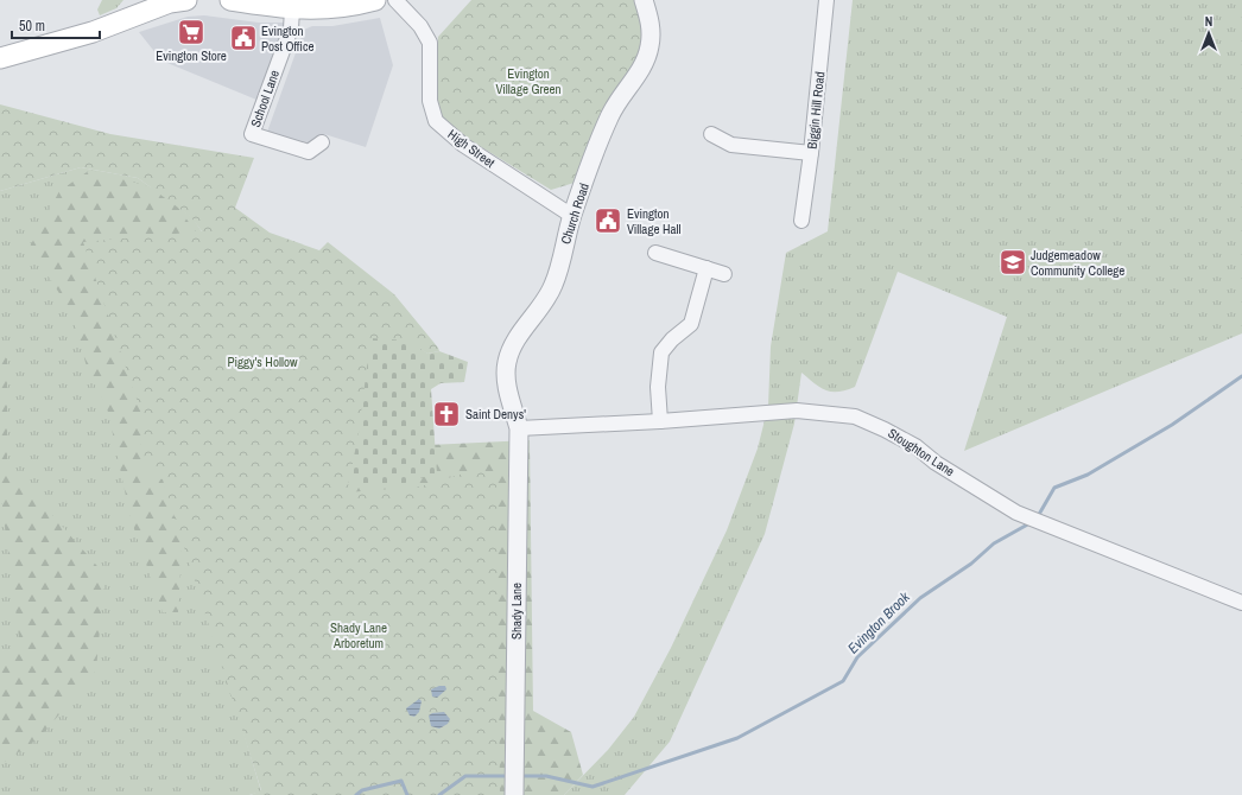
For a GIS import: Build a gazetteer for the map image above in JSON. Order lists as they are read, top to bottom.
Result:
{
  "streets": {
    "street": [
      "School Lane",
      "Biggin Hill Road",
      "High Street",
      "Church Road",
      "Stoughton Lane",
      "Shady Lane"
    ]
  },
  "crossings": [
    ["High Street", "Church Road"],
    ["Church Road", "Stoughton Lane"],
    ["Church Road", "Shady Lane"],
    ["Stoughton Lane", "Shady Lane"]
  ],
  "water": ["Evington Brook"],
  "parks": ["Evington Village Green", "Piggy's Hollow", "Shady Lane Arboretum"],
  "places": {
    "supermarket": ["Evington Store"],
    "public building": ["Evington Post Office", "Evington Village Hall"],
    "school or university": ["Judgemeadow Community College"],
    "church": ["Saint Denys'"]
  },
  "scale_bar": "50 m",
  "north": "top"
}
